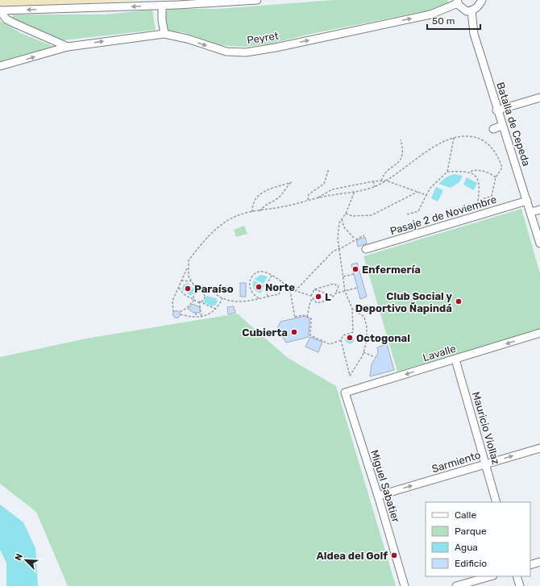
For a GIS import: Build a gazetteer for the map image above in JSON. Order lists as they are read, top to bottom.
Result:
{
  "streets": {
    "street": [
      "Peyret",
      "Batalla de Cepeda",
      "Pasaje 2 de Noviembre",
      "Lavalle",
      "Mauricio Viollaz",
      "Sarmiento",
      "Miguel Sabatier"
    ]
  },
  "crossings": [
    ["Batalla de Cepeda", "Pasaje 2 de Noviembre"],
    ["Lavalle", "Mauricio Viollaz"],
    ["Lavalle", "Miguel Sabatier"],
    ["Mauricio Viollaz", "Sarmiento"],
    ["Sarmiento", "Miguel Sabatier"]
  ],
  "one_way": ["Lavalle", "Sarmiento"],
  "places": [
    "Enfermería",
    "Norte",
    "Paraíso",
    "L",
    "Club Social y Deportivo Ñapindá",
    "Cubierta",
    "Octogonal",
    "Aldea del Golf"
  ],
  "legend": [
    "Calle",
    "Parque",
    "Agua",
    "Edificio"
  ],
  "scale_bar": "50 m",
  "north": "top left"
}
